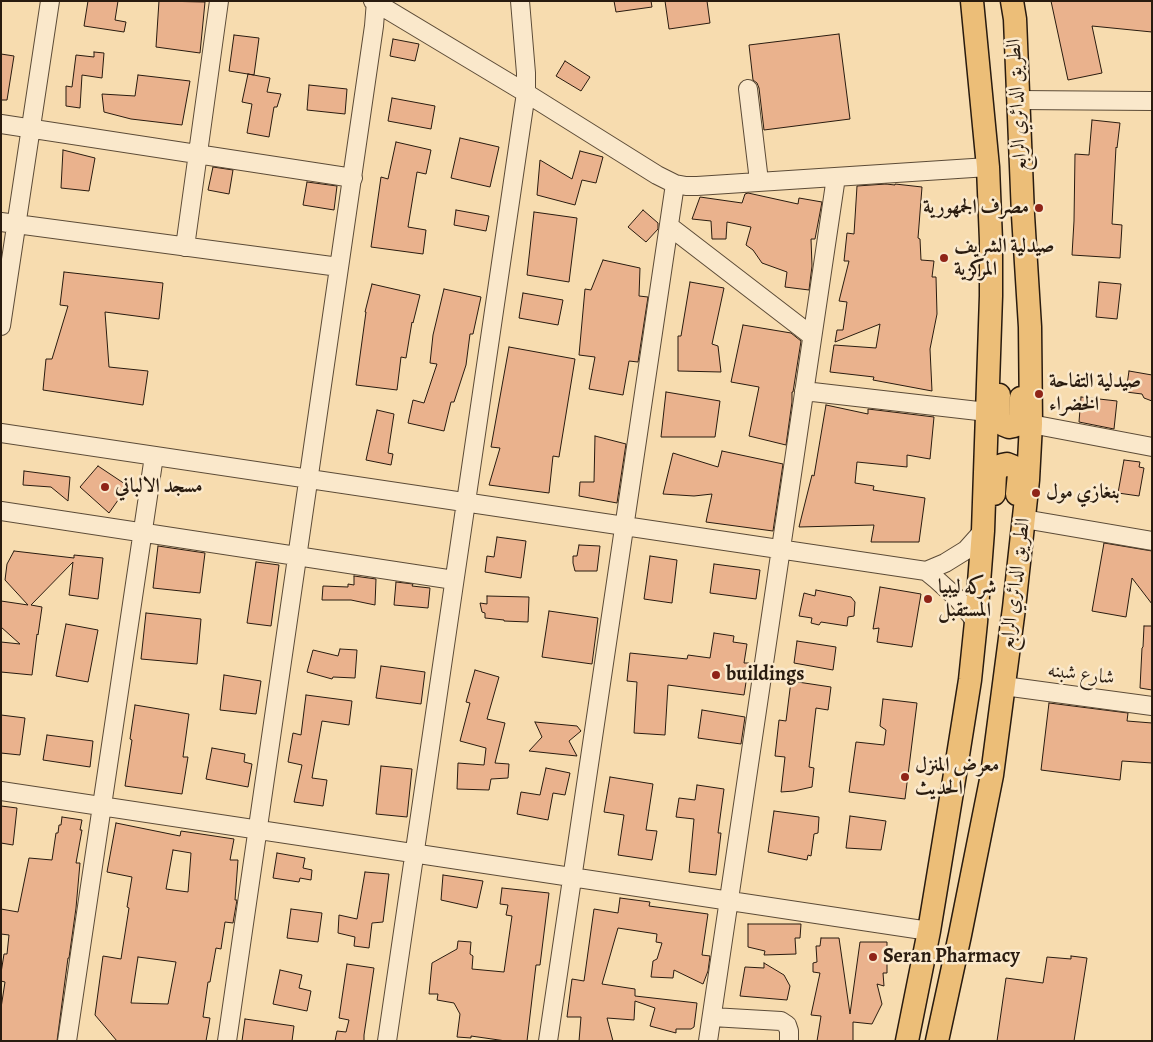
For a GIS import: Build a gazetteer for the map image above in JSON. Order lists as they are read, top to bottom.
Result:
{
  "streets": {
    "main road": ["الطريق الدائري الرابع"],
    "street": ["شارع شبنه"]
  },
  "crossings": [
    ["الطريق الدائري الرابع", "شارع شبنه"]
  ],
  "places": [
    "مصرف الجمهورية",
    "صيدلية الشريف المركزية",
    "صيدلية التفاحة الخضراء",
    "مسجد الالباني",
    "بنغازي مول",
    "شركه ليبيا المستقبل",
    "buildings",
    "معرض المنزل الحديث",
    "Seran Pharmacy"
  ]
}
